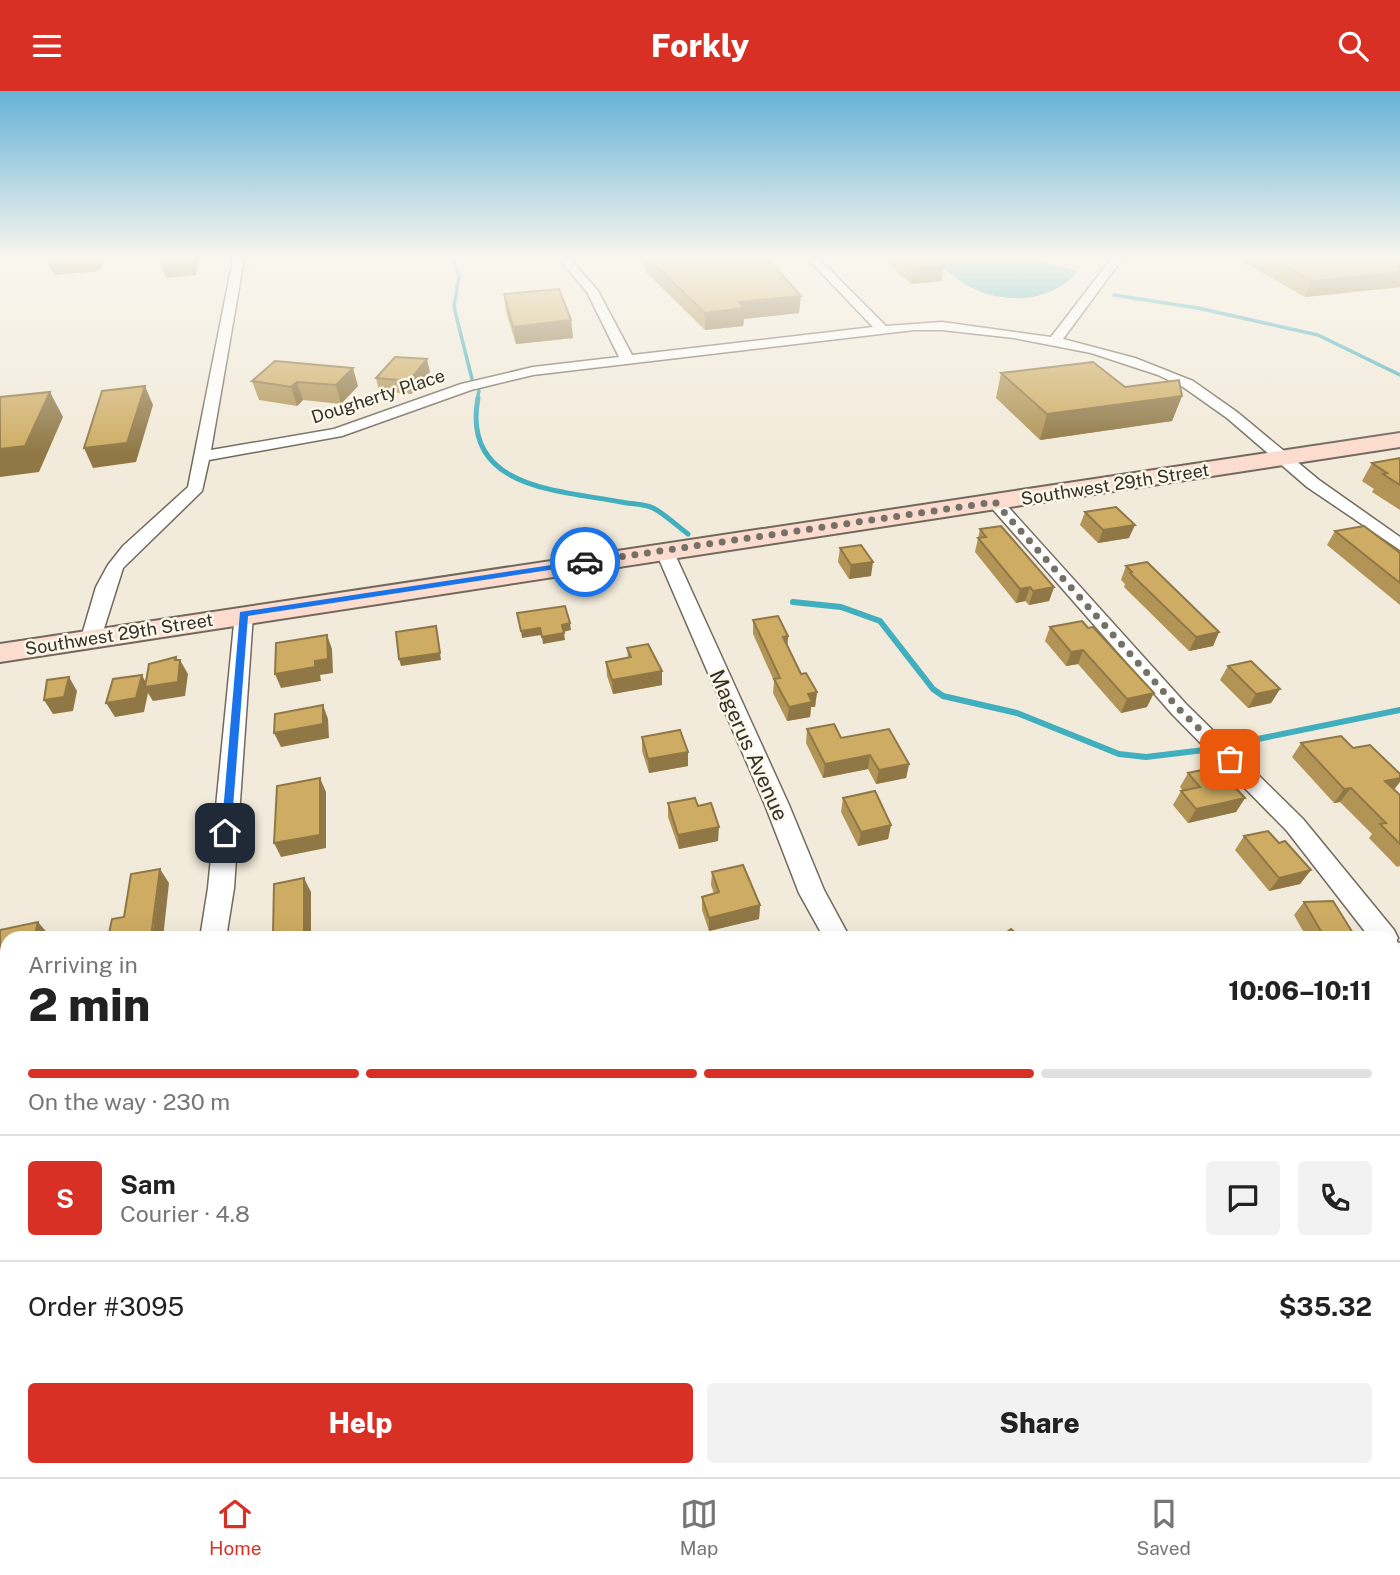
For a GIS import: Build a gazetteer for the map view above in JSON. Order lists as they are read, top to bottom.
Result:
{
  "streets": {
    "street": ["Dougherty Place", "Southwest 29th Street", "Magerus Avenue"]
  },
  "crossings": [
    ["Dougherty Place", "Southwest 29th Street"],
    ["Southwest 29th Street", "Magerus Avenue"]
  ],
  "page": {
    "header": "Forkly",
    "heading": ["2 min", "Arriving in", "10:06–10:11"],
    "panel": [
      "Sam",
      "Courier · 4.8",
      "Order #3095",
      "$35.32"
    ],
    "bar": "On the way · 230 m",
    "round": "S",
    "buttons": ["Help", "Share"],
    "tabs": ["Home", "Map", "Saved"]
  }
}
